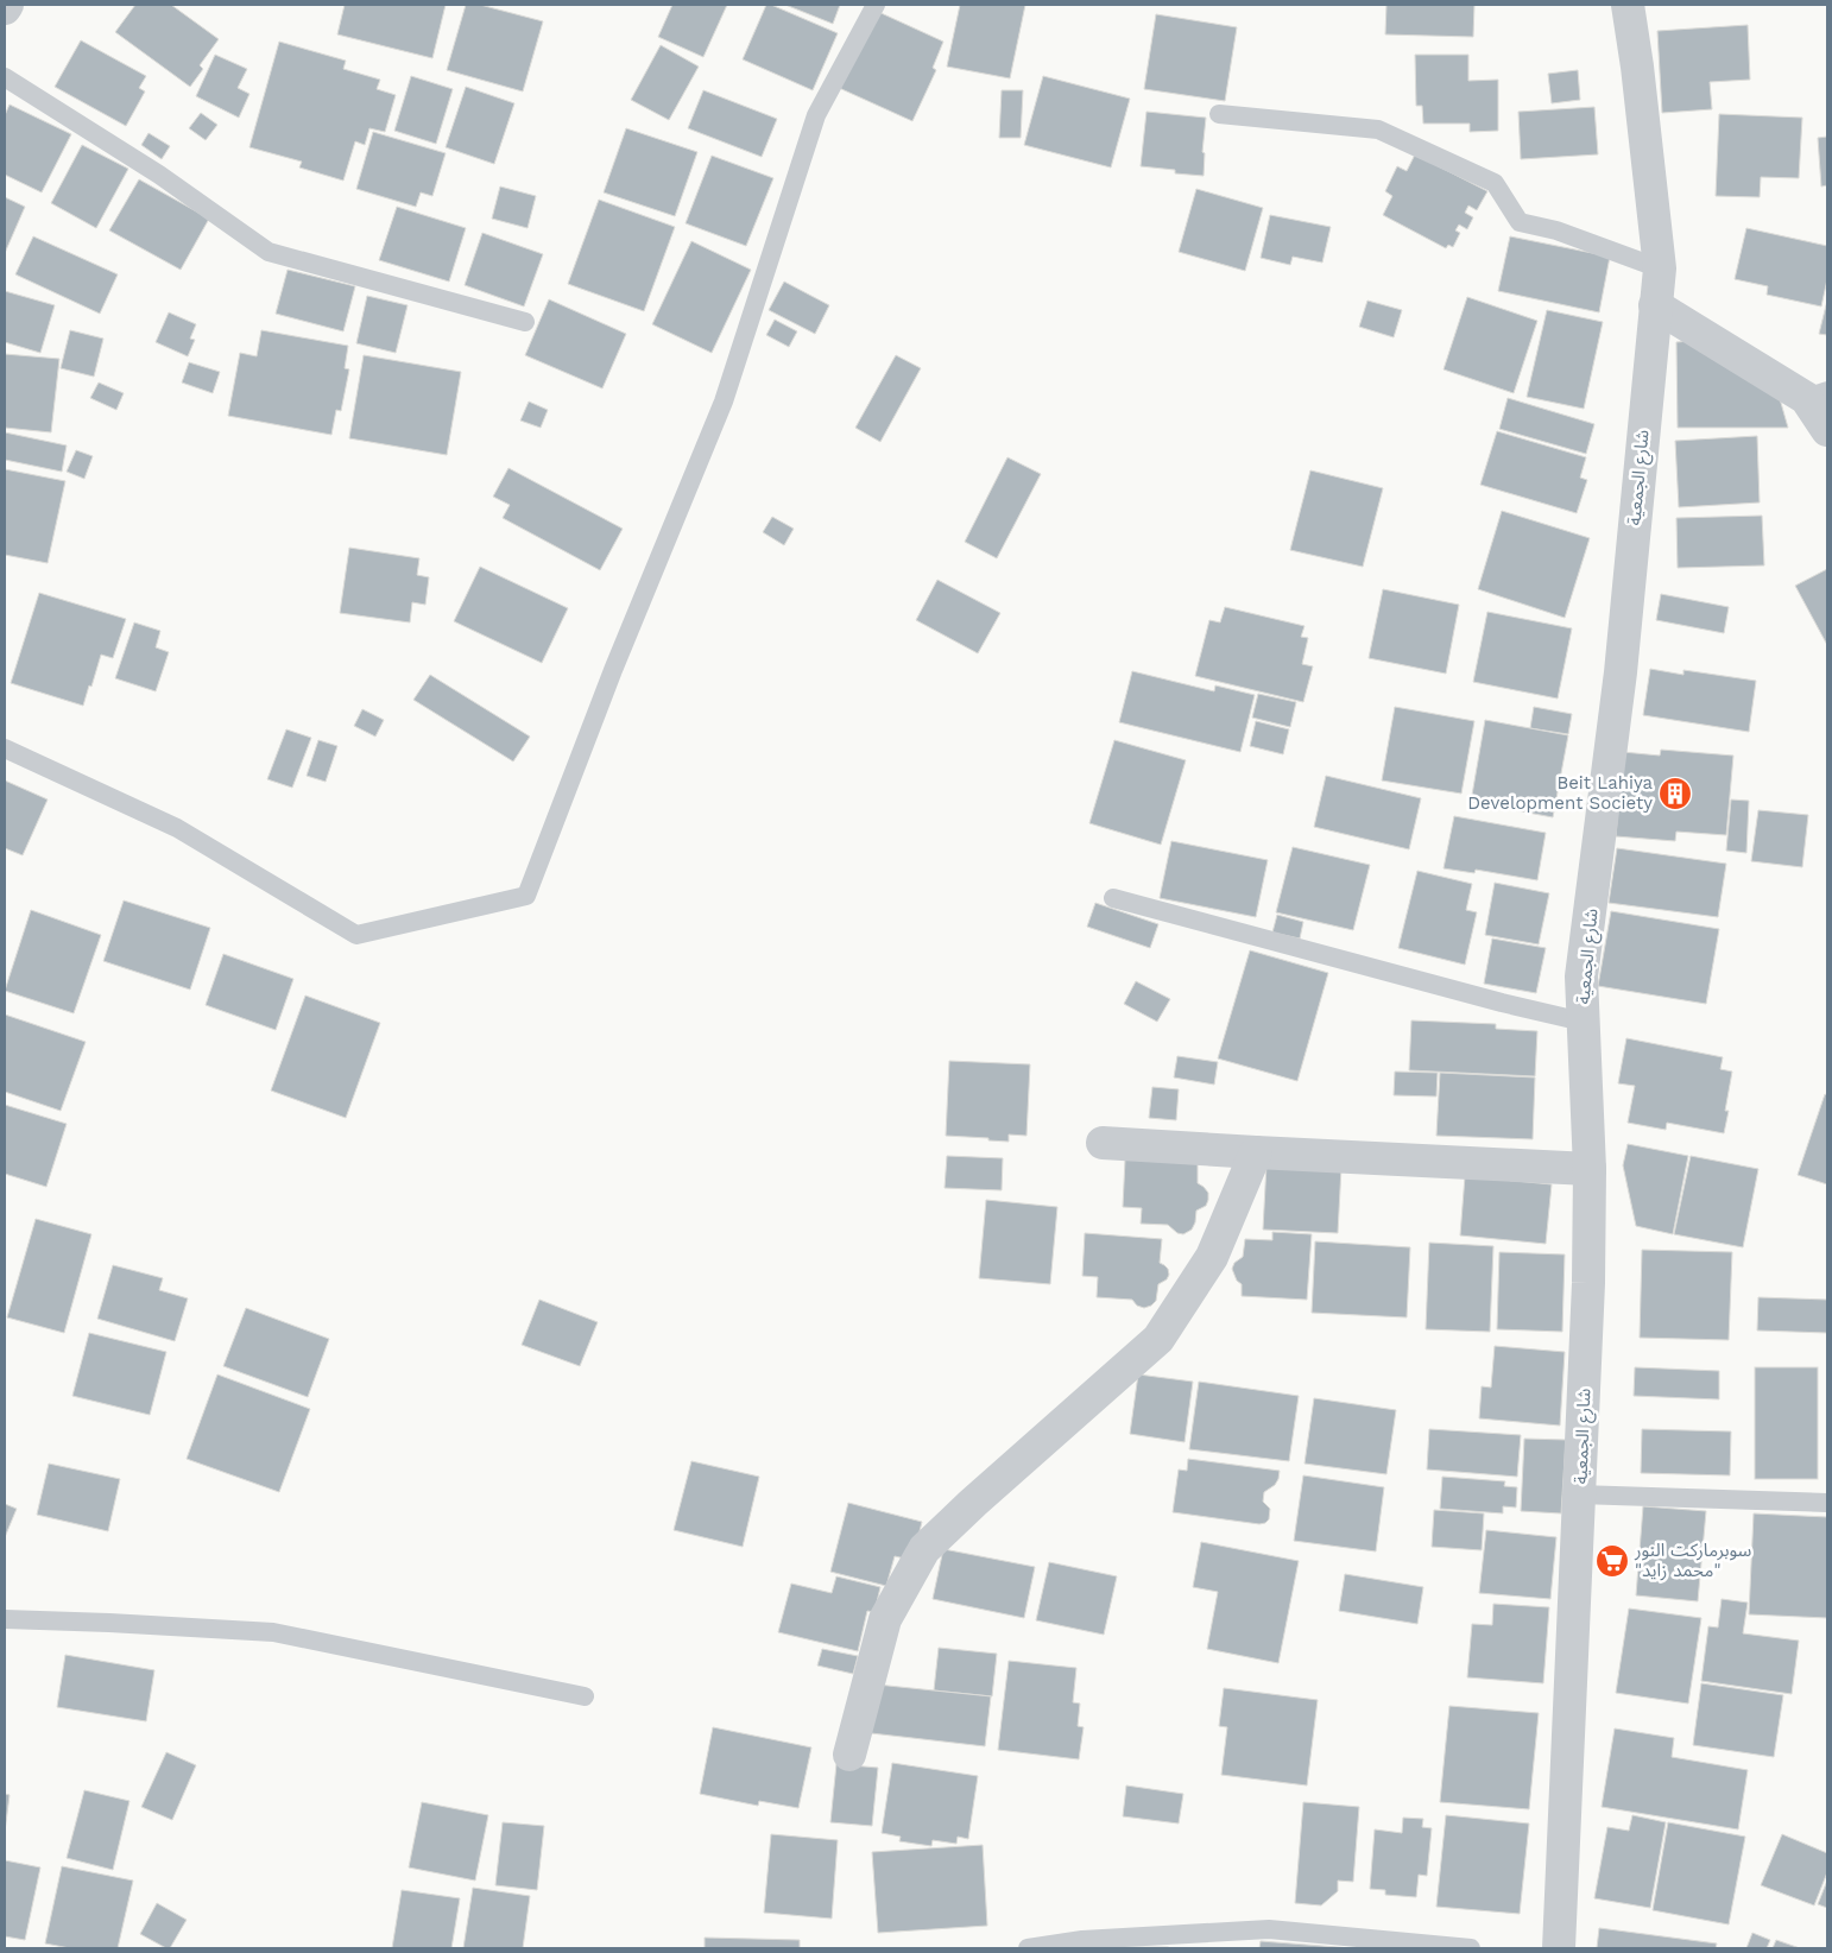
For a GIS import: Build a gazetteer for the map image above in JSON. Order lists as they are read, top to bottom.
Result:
{
  "streets": {
    "street": ["شارع الجمعية"]
  },
  "places": {
    "building": ["Beit Lahiya Development Society"],
    "supermarket": ["سوبرماركت النور \"محمد زايد\""]
  }
}
